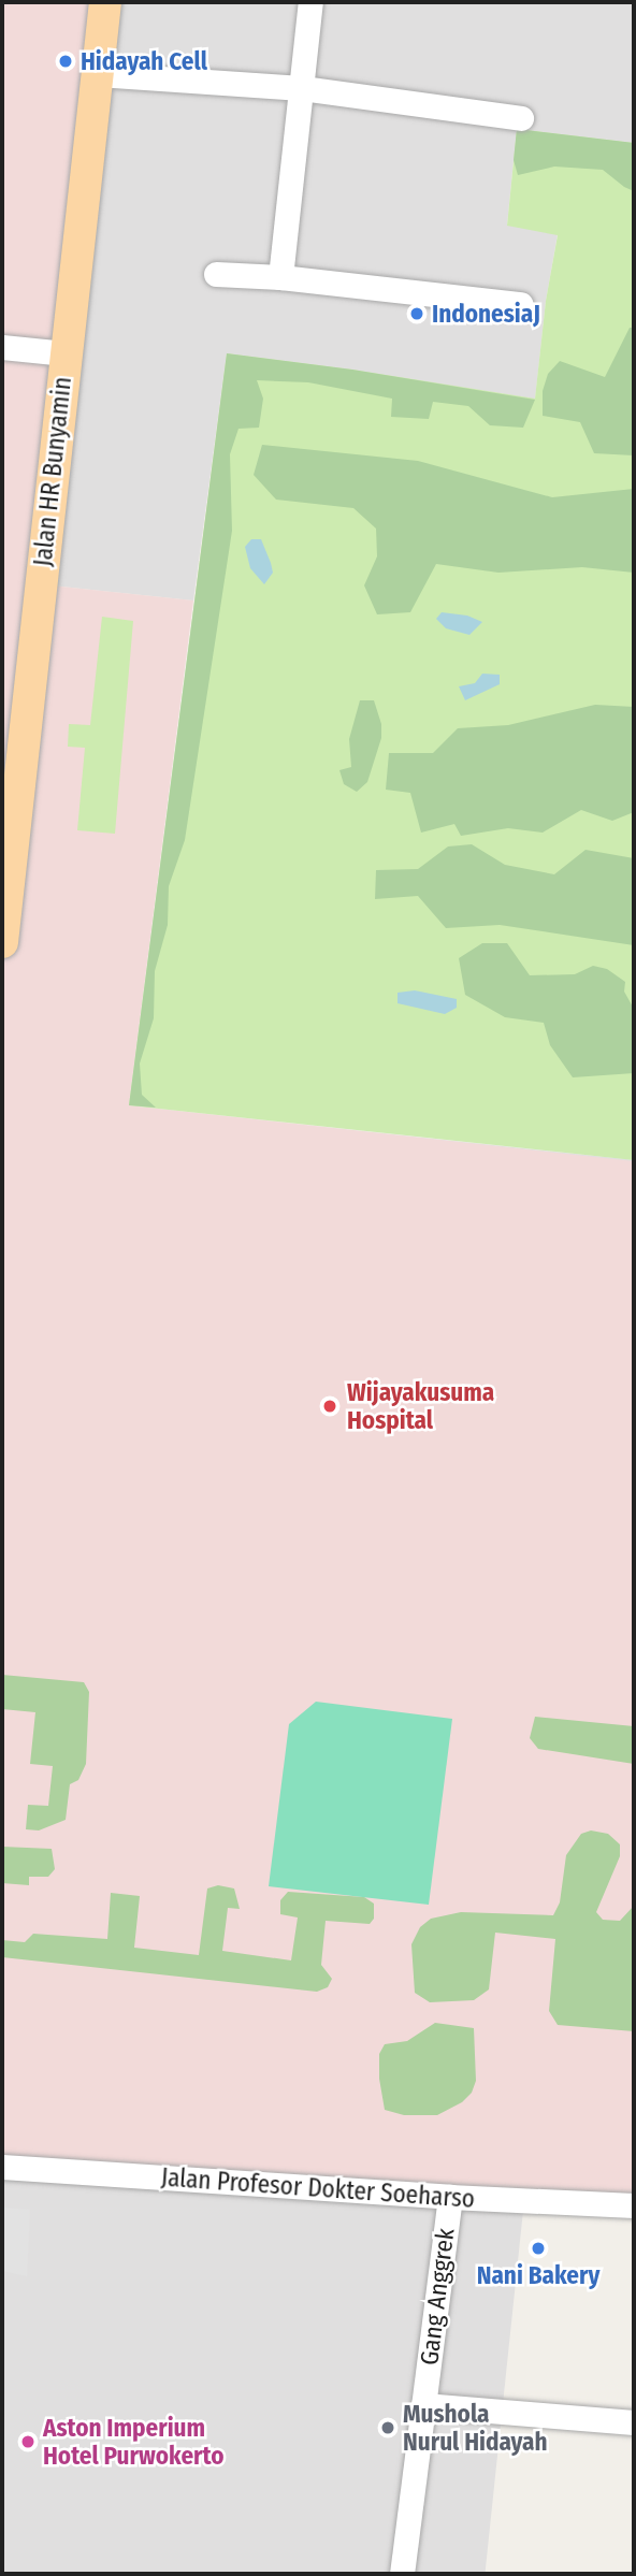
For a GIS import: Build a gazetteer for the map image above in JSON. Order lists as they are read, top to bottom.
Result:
{
  "streets": {
    "main road": ["Jalan HR Bunyamin"],
    "street": ["Jalan Profesor Dokter Soeharso", "Gang Anggrek"]
  },
  "crossings": [
    ["Jalan Profesor Dokter Soeharso", "Gang Anggrek"]
  ],
  "places": [
    "Hidayah Cell",
    "IndonesiaJ",
    "Wijayakusuma Hospital",
    "Nani Bakery",
    "Mushola Nurul Hidayah",
    "Aston Imperium Hotel Purwokerto"
  ]
}
